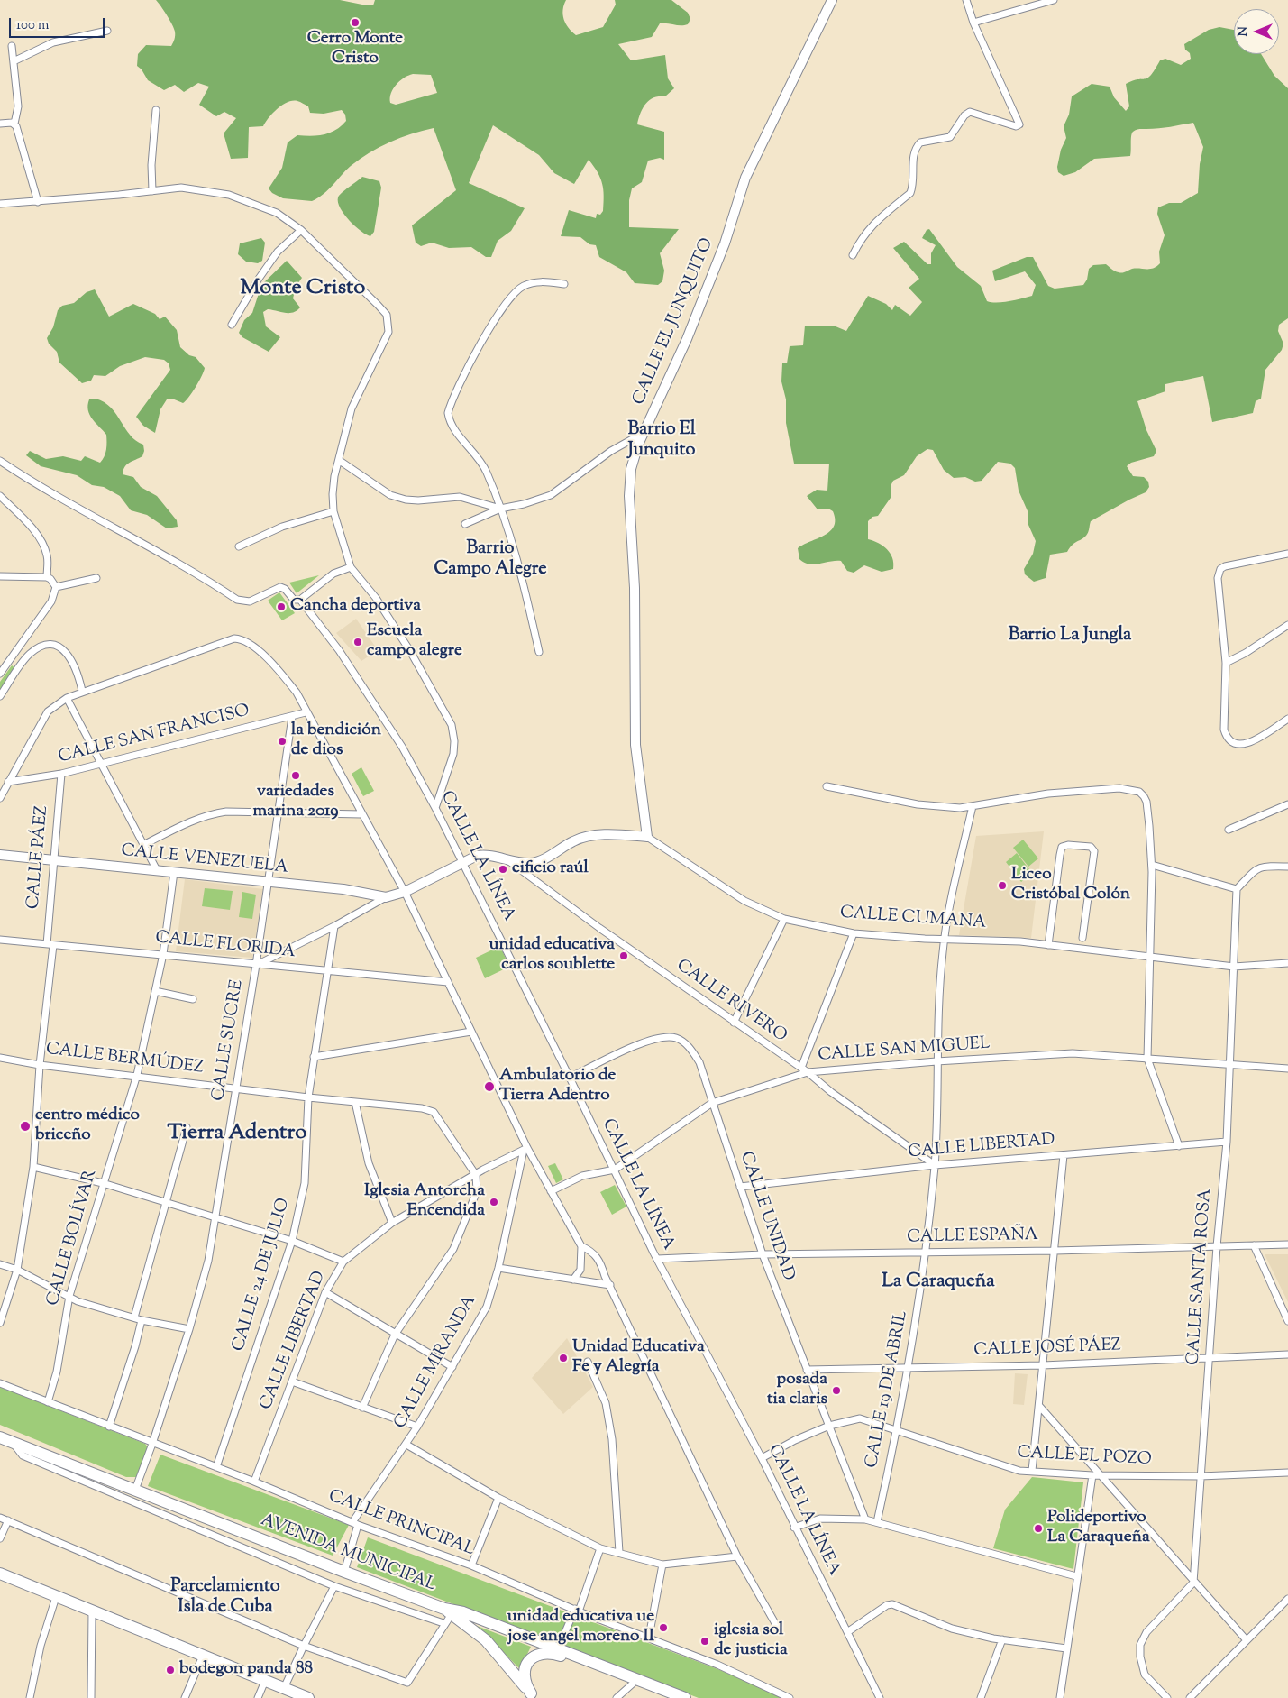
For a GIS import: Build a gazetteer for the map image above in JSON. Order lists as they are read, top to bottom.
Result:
{
  "streets": {
    "highway": ["AVENIDA MUNICIPAL"],
    "street": [
      "CALLE EL JUNQUITO",
      "CALLE SAN FRANCISO",
      "CALLE LA LÍNEA",
      "CALLE PÁEZ",
      "CALLE VENEZUELA",
      "CALLE CUMANA",
      "CALLE FLORIDA",
      "CALLE RIVERO",
      "CALLE SUCRE",
      "CALLE SAN MIGUEL",
      "CALLE BERMÚDEZ",
      "CALLE LIBERTAD",
      "CALLE UNIDAD",
      "CALLE ESPAÑA",
      "CALLE BOLÍVAR",
      "CALLE 24 DE JULIO",
      "CALLE SANTA ROSA",
      "CALLE JOSÉ PÁEZ",
      "CALLE MIRANDA",
      "CALLE 19 DE ABRIL",
      "CALLE EL POZO",
      "CALLE PRINCIPAL"
    ]
  },
  "crossings": [
    ["CALLE EL JUNQUITO", "CALLE CUMANA"],
    ["CALLE SAN FRANCISO", "CALLE PÁEZ"],
    ["CALLE SAN FRANCISO", "CALLE SUCRE"],
    ["CALLE LA LÍNEA", "CALLE VENEZUELA"],
    ["CALLE LA LÍNEA", "CALLE SAN MIGUEL"],
    ["CALLE LA LÍNEA", "CALLE UNIDAD"],
    ["CALLE LA LÍNEA", "CALLE ESPAÑA"],
    ["CALLE LA LÍNEA", "CALLE EL POZO"],
    ["CALLE PÁEZ", "CALLE VENEZUELA"],
    ["CALLE PÁEZ", "CALLE FLORIDA"],
    ["CALLE PÁEZ", "CALLE BERMÚDEZ"],
    ["CALLE VENEZUELA", "CALLE RIVERO"],
    ["CALLE VENEZUELA", "CALLE SUCRE"],
    ["CALLE VENEZUELA", "CALLE BOLÍVAR"],
    ["CALLE CUMANA", "CALLE SANTA ROSA"],
    ["CALLE CUMANA", "CALLE 19 DE ABRIL"],
    ["CALLE FLORIDA", "CALLE SUCRE"],
    ["CALLE FLORIDA", "CALLE BOLÍVAR"],
    ["CALLE FLORIDA", "CALLE 24 DE JULIO"],
    ["CALLE RIVERO", "CALLE SAN MIGUEL"],
    ["CALLE RIVERO", "CALLE LIBERTAD"],
    ["CALLE RIVERO", "CALLE 19 DE ABRIL"],
    ["CALLE SUCRE", "CALLE BERMÚDEZ"],
    ["CALLE SUCRE", "CALLE PRINCIPAL"],
    ["CALLE SUCRE", "AVENIDA MUNICIPAL"],
    ["CALLE SAN MIGUEL", "CALLE UNIDAD"],
    ["CALLE SAN MIGUEL", "CALLE SANTA ROSA"],
    ["CALLE SAN MIGUEL", "CALLE 19 DE ABRIL"],
    ["CALLE BERMÚDEZ", "CALLE LIBERTAD"],
    ["CALLE BERMÚDEZ", "CALLE BOLÍVAR"],
    ["CALLE BERMÚDEZ", "CALLE 24 DE JULIO"],
    ["CALLE LIBERTAD", "CALLE UNIDAD"],
    ["CALLE LIBERTAD", "CALLE SANTA ROSA"],
    ["CALLE LIBERTAD", "CALLE MIRANDA"],
    ["CALLE LIBERTAD", "CALLE 19 DE ABRIL"],
    ["CALLE LIBERTAD", "CALLE PRINCIPAL"],
    ["CALLE UNIDAD", "CALLE ESPAÑA"],
    ["CALLE UNIDAD", "CALLE JOSÉ PÁEZ"],
    ["CALLE UNIDAD", "CALLE EL POZO"],
    ["CALLE ESPAÑA", "CALLE SANTA ROSA"],
    ["CALLE ESPAÑA", "CALLE 19 DE ABRIL"],
    ["CALLE BOLÍVAR", "CALLE PRINCIPAL"],
    ["CALLE 24 DE JULIO", "CALLE PRINCIPAL"],
    ["CALLE SANTA ROSA", "CALLE JOSÉ PÁEZ"],
    ["CALLE SANTA ROSA", "CALLE EL POZO"],
    ["CALLE JOSÉ PÁEZ", "CALLE 19 DE ABRIL"],
    ["CALLE MIRANDA", "CALLE PRINCIPAL"],
    ["CALLE MIRANDA", "AVENIDA MUNICIPAL"],
    ["CALLE 19 DE ABRIL", "CALLE EL POZO"]
  ],
  "districts": [
    "Monte Cristo",
    "Barrio El Junquito",
    "Barrio Campo Alegre",
    "Barrio La Jungla",
    "Tierra Adentro",
    "La Caraqueña",
    "Parcelamiento Isla de Cuba"
  ],
  "places": [
    "Cerro Monte Cristo",
    "Cancha deportiva",
    "Escuela campo alegre",
    "la bendición de dios",
    "variedades marina 2019",
    "eificio raúl",
    "Liceo Cristóbal Colón",
    "unidad educativa carlos soublette",
    "Ambulatorio de Tierra Adentro",
    "centro médico briceño",
    "Iglesia Antorcha Encendida",
    "Unidad Educativa Fe y Alegría",
    "posada tia claris",
    "Polideportivo La Caraqueña",
    "unidad educativa ue jose angel moreno II",
    "iglesia sol de justicia",
    "bodegon panda 88"
  ],
  "scale_bar": "100 m",
  "north": "left"
}
